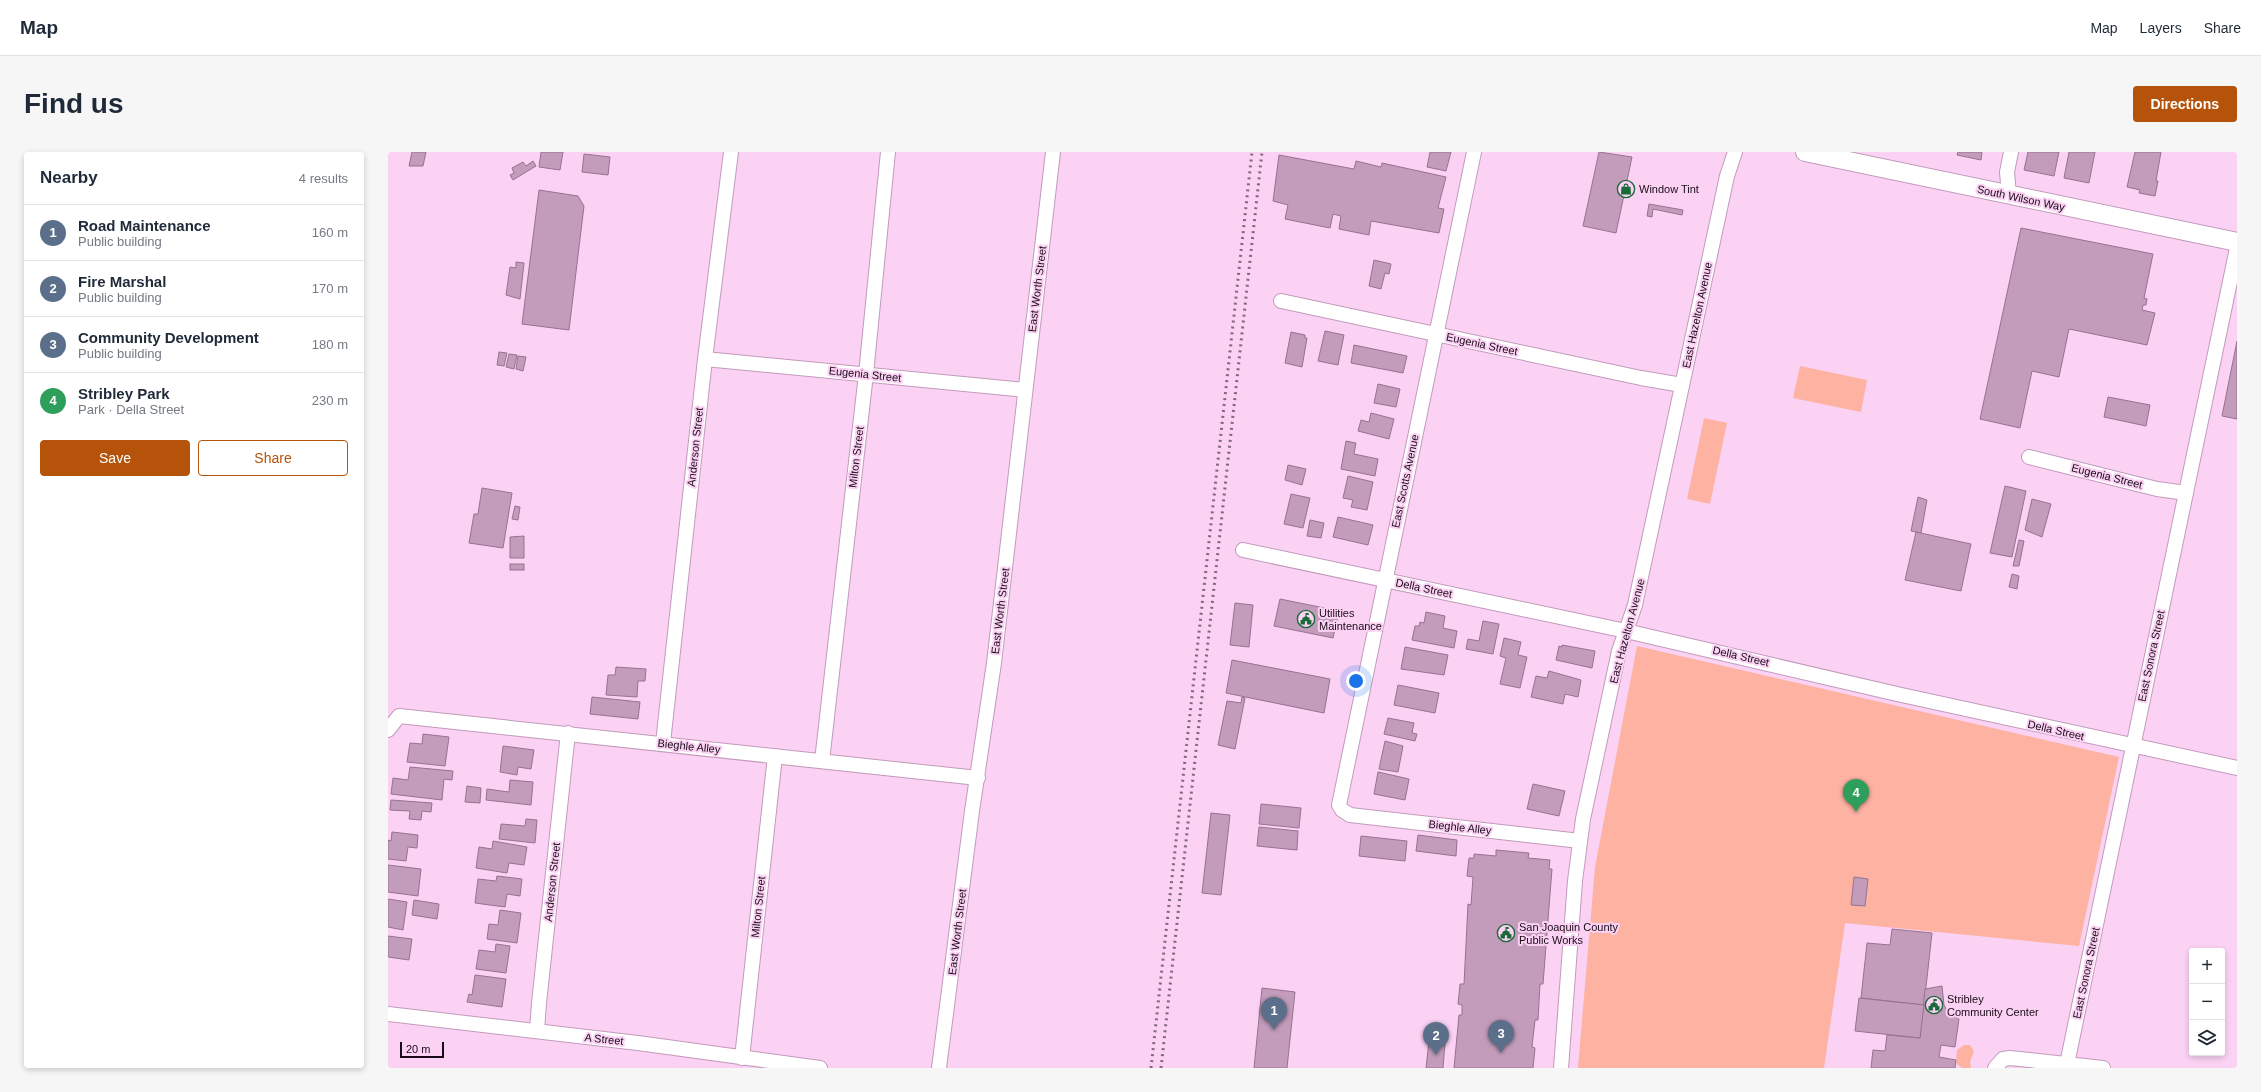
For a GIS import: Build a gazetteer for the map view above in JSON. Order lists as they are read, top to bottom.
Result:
{
  "streets": {
    "main road": ["South Wilson Way"],
    "street": [
      "East Worth Street",
      "East Hazelton Avenue",
      "Eugenia Street",
      "Anderson Street",
      "Milton Street",
      "East Scotts Avenue",
      "Della Street",
      "East Sonora Street",
      "Bieghle Alley",
      "A Street"
    ]
  },
  "crossings": [
    ["East Worth Street", "Eugenia Street"],
    ["East Worth Street", "Bieghle Alley"],
    ["East Hazelton Avenue", "Eugenia Street"],
    ["East Hazelton Avenue", "Della Street"],
    ["East Hazelton Avenue", "Bieghle Alley"],
    ["Eugenia Street", "Anderson Street"],
    ["Eugenia Street", "Milton Street"],
    ["Eugenia Street", "East Scotts Avenue"],
    ["Eugenia Street", "East Sonora Street"],
    ["Anderson Street", "Bieghle Alley"],
    ["Anderson Street", "A Street"],
    ["Milton Street", "Bieghle Alley"],
    ["Milton Street", "A Street"],
    ["East Scotts Avenue", "Della Street"],
    ["East Scotts Avenue", "Bieghle Alley"],
    ["Della Street", "East Sonora Street"]
  ],
  "places": {
    "shop": ["Window Tint"],
    "public building": ["Utilities Maintenance", "San Joaquin County Public Works", "Stribley Community Center"]
  },
  "scale_bar": "20 m",
  "page": {
    "header": "Map",
    "nav": ["Map", "Layers", "Share"],
    "buttons": [
      "Directions",
      ["Save", "Share"]
    ],
    "title": "Find us",
    "heading": ["Nearby", "4 results"],
    "list": [
      {
        "mark": "1",
        "name": "Road Maintenance",
        "note": "Public building",
        "value": "160 m"
      },
      {
        "mark": "2",
        "name": "Fire Marshal",
        "note": "Public building",
        "value": "170 m"
      },
      {
        "mark": "3",
        "name": "Community Development",
        "note": "Public building",
        "value": "180 m"
      },
      {
        "mark": "4",
        "name": "Stribley Park",
        "note": "Park · Della Street",
        "value": "230 m"
      }
    ],
    "pins": [
      "4",
      "1",
      "3",
      "2"
    ],
    "map_buttons": ["+", "−"],
    "scale": "20 m"
  }
}
